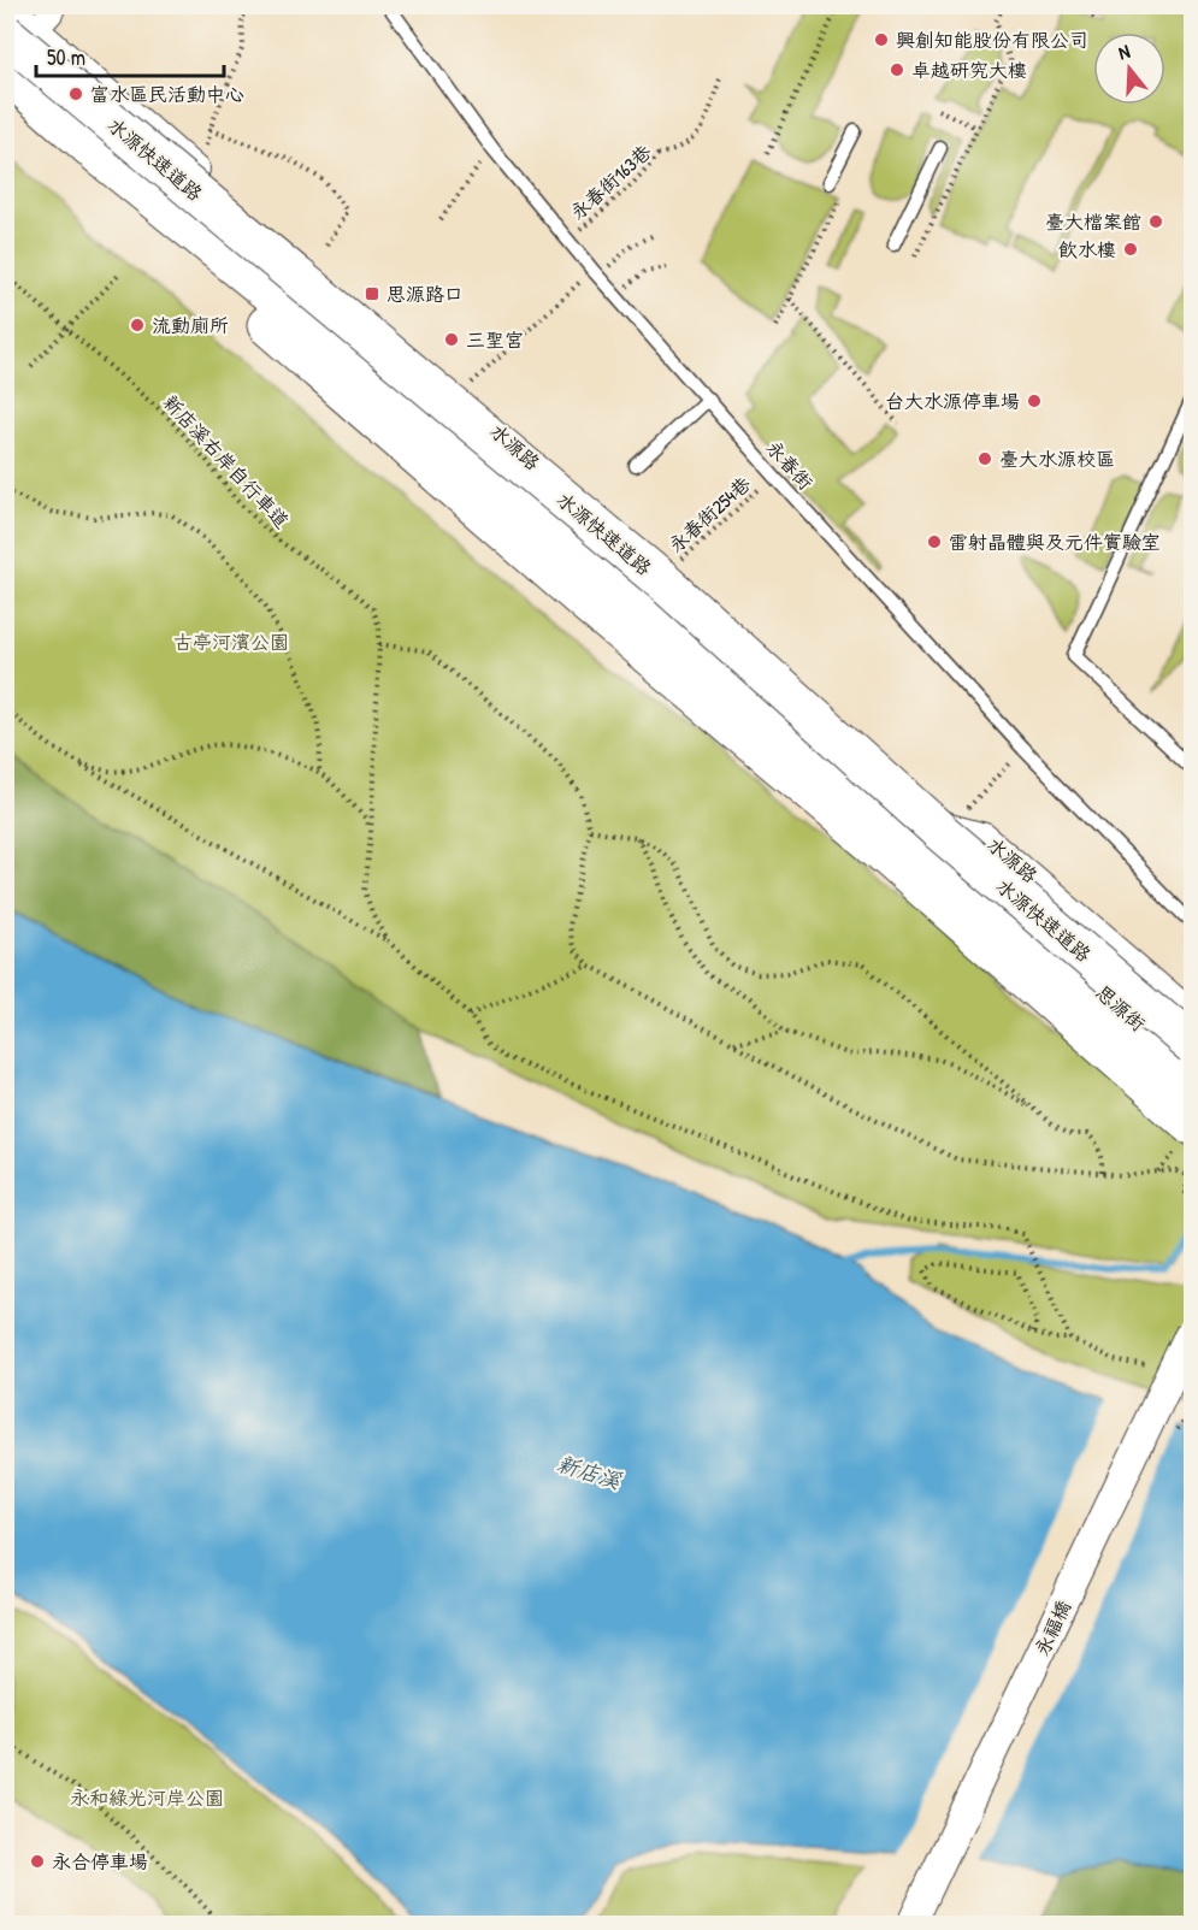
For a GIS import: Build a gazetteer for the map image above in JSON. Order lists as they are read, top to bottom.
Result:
{
  "streets": {
    "highway": ["水源快速道路"],
    "street": ["水源路", "思源街", "永福橋"],
    "lane": ["永春街"],
    "path": ["永春街163巷", "新店溪右岸自行車道", "永春街254巷"]
  },
  "crossings": [
    ["水源快速道路", "水源路"],
    ["永春街163巷", "永春街"],
    ["水源路", "永春街254巷"],
    ["水源路", "思源街"],
    ["永春街", "永春街254巷"]
  ],
  "water": ["新店溪"],
  "parks": ["古亭河濱公園", "永和綠光河岸公園"],
  "places": {
    "other": [
      "興創知能股份有限公司",
      "卓越研究大樓",
      "富水區民活動中心",
      "臺大檔案館",
      "飲水樓",
      "流動廁所",
      "三聖宮",
      "台大水源停車場",
      "臺大水源校區",
      "雷射晶體與及元件實驗室",
      "永合停車場"
    ],
    "transit": ["思源路口"]
  },
  "scale_bar": "50 m",
  "north": "top"
}
